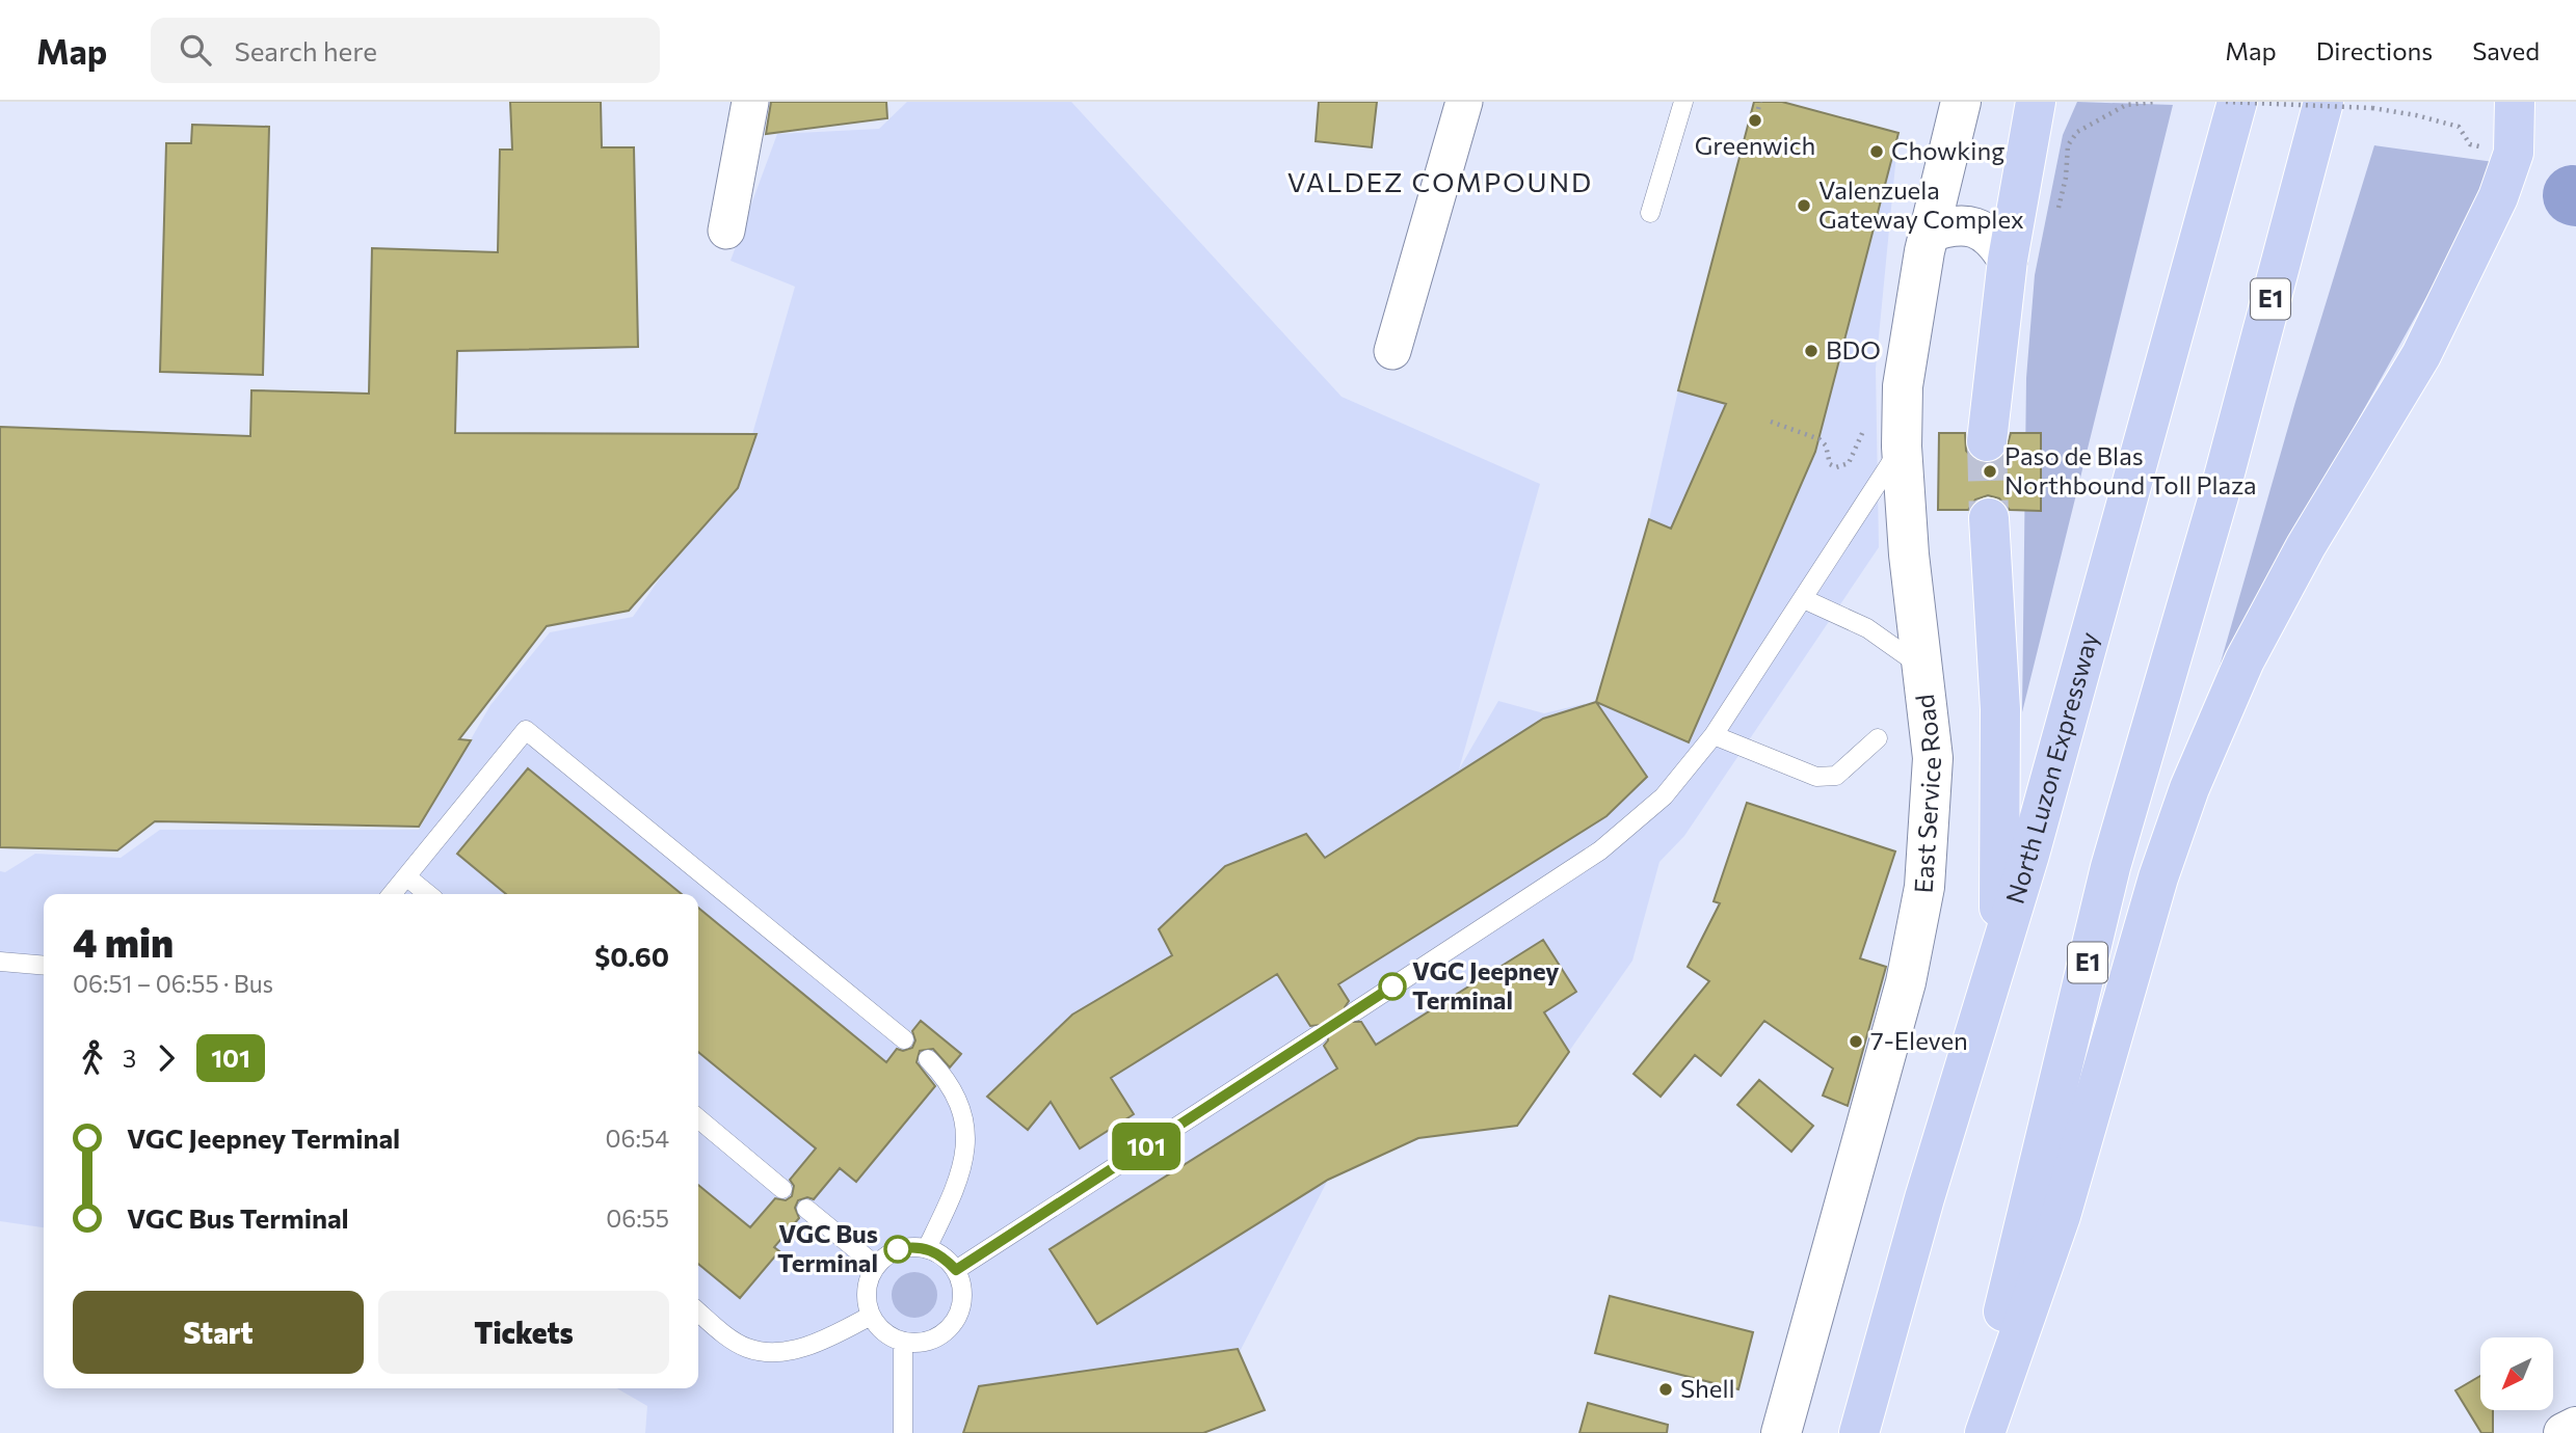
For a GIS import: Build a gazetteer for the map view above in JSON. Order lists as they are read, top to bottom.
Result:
{
  "streets": {
    "highway": ["E1", "North Luzon Expressway"],
    "main road": ["East Service Road"]
  },
  "districts": ["VALDEZ COMPOUND"],
  "places": [
    "Greenwich",
    "Chowking",
    "Valenzuela Gateway Complex",
    "BDO",
    "Paso de Blas Northbound Toll Plaza",
    "VGC Jeepney Terminal",
    "7-Eleven",
    "VGC Bus Terminal",
    "Shell"
  ],
  "lines": ["bus line 101"],
  "north": "bottom left",
  "page": {
    "header": "Map",
    "search": "Search here",
    "nav": ["Map", "Directions", "Saved"],
    "on_map": "101",
    "heading": ["4 min", "06:51 – 06:55 · Bus", "$0.60"],
    "legs": ["3", "101"],
    "list": [
      {
        "name": "VGC Jeepney Terminal",
        "value": "06:54"
      },
      {
        "name": "VGC Bus Terminal",
        "value": "06:55"
      }
    ],
    "buttons": ["Start", "Tickets"]
  }
}
